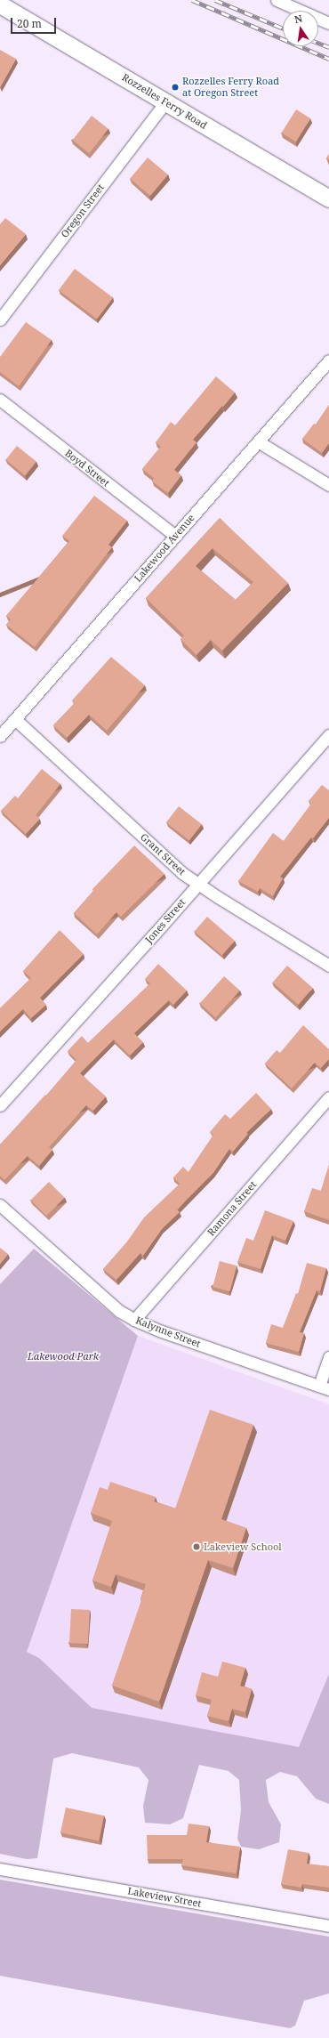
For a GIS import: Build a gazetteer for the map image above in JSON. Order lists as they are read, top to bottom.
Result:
{
  "streets": {
    "street": [
      "Rozzelles Ferry Road",
      "Oregon Street",
      "Boyd Street",
      "Lakewood Avenue",
      "Grant Street",
      "Jones Street",
      "Ramona Street",
      "Kalynne Street",
      "Lakeview Street"
    ]
  },
  "crossings": [
    ["Rozzelles Ferry Road", "Oregon Street"],
    ["Boyd Street", "Lakewood Avenue"],
    ["Lakewood Avenue", "Grant Street"],
    ["Grant Street", "Jones Street"],
    ["Ramona Street", "Kalynne Street"]
  ],
  "parks": ["Lakewood Park"],
  "places": ["Rozzelles Ferry Road at Oregon Street", "Lakeview School"],
  "scale_bar": "20 m",
  "north": "top"
}
